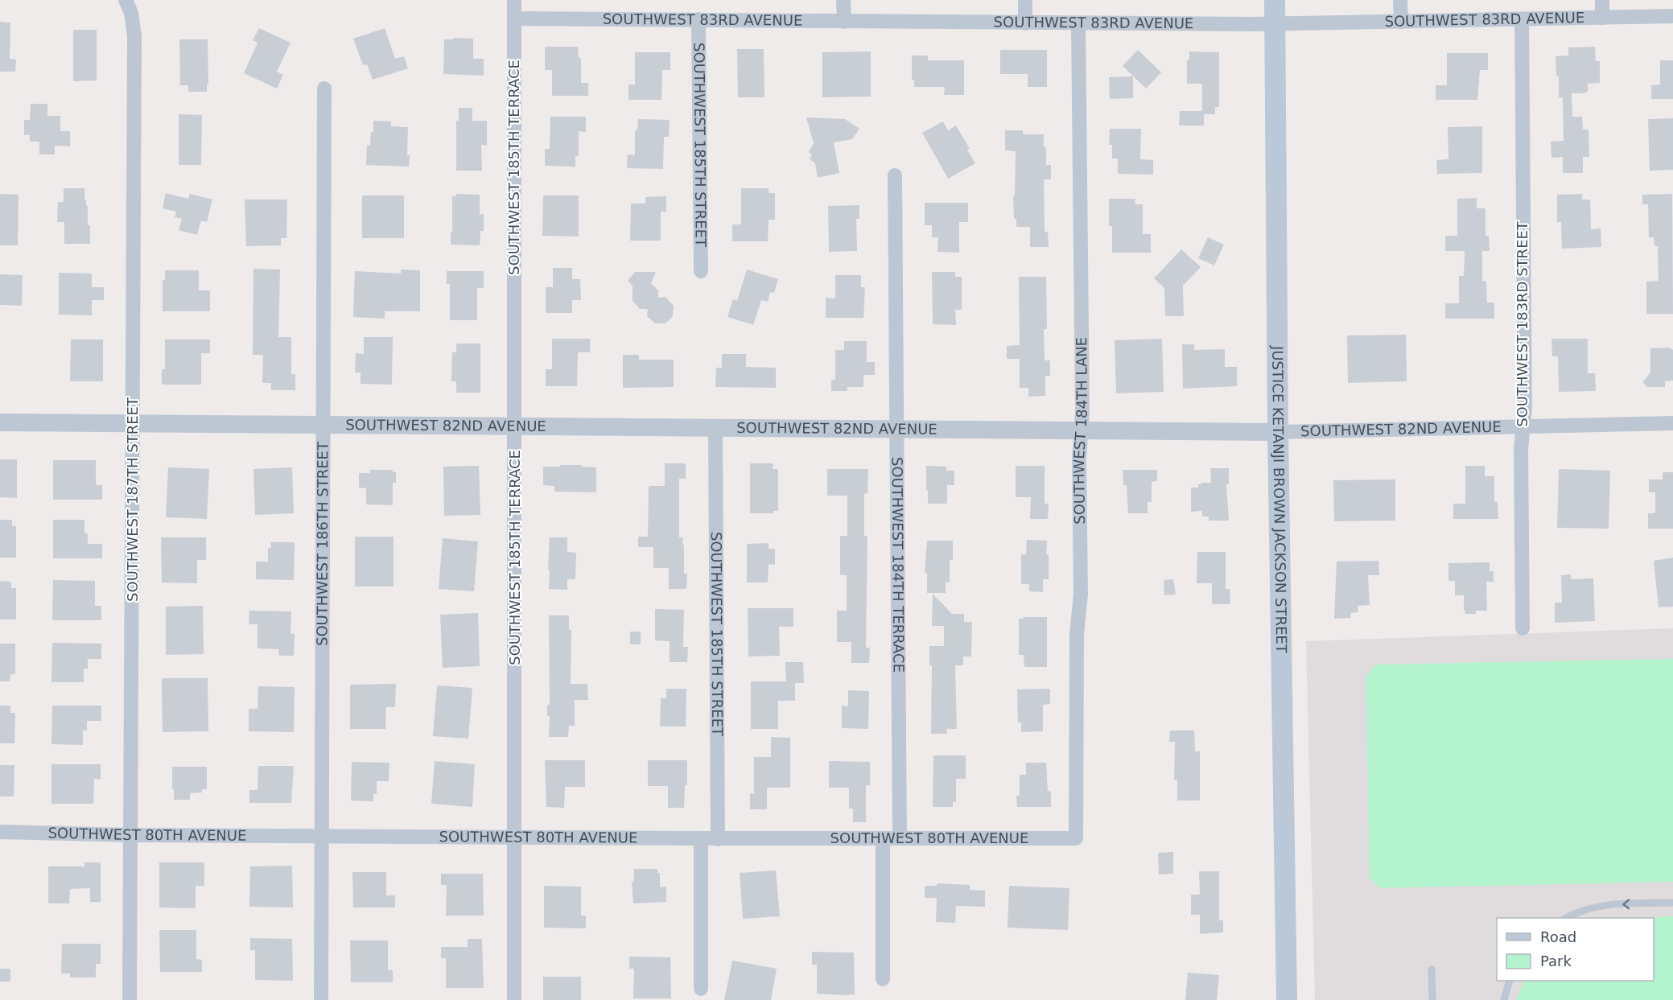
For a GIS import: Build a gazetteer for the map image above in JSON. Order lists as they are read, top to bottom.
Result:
{
  "streets": {
    "main road": ["JUSTICE KETANJI BROWN JACKSON STREET"],
    "street": [
      "SOUTHWEST 83RD AVENUE",
      "SOUTHWEST 185TH STREET",
      "SOUTHWEST 185TH TERRACE",
      "SOUTHWEST 183RD STREET",
      "SOUTHWEST 82ND AVENUE",
      "SOUTHWEST 184TH LANE",
      "SOUTHWEST 187TH STREET",
      "SOUTHWEST 186TH STREET",
      "SOUTHWEST 184TH TERRACE",
      "SOUTHWEST 80TH AVENUE"
    ]
  },
  "crossings": [
    ["SOUTHWEST 83RD AVENUE", "SOUTHWEST 185TH STREET"],
    ["SOUTHWEST 83RD AVENUE", "SOUTHWEST 185TH TERRACE"],
    ["SOUTHWEST 83RD AVENUE", "SOUTHWEST 183RD STREET"],
    ["SOUTHWEST 83RD AVENUE", "SOUTHWEST 184TH LANE"],
    ["SOUTHWEST 83RD AVENUE", "JUSTICE KETANJI BROWN JACKSON STREET"],
    ["SOUTHWEST 185TH STREET", "SOUTHWEST 82ND AVENUE"],
    ["SOUTHWEST 185TH STREET", "SOUTHWEST 80TH AVENUE"],
    ["SOUTHWEST 185TH TERRACE", "SOUTHWEST 82ND AVENUE"],
    ["SOUTHWEST 185TH TERRACE", "SOUTHWEST 80TH AVENUE"],
    ["SOUTHWEST 183RD STREET", "SOUTHWEST 82ND AVENUE"],
    ["SOUTHWEST 82ND AVENUE", "SOUTHWEST 184TH LANE"],
    ["SOUTHWEST 82ND AVENUE", "SOUTHWEST 187TH STREET"],
    ["SOUTHWEST 82ND AVENUE", "JUSTICE KETANJI BROWN JACKSON STREET"],
    ["SOUTHWEST 82ND AVENUE", "SOUTHWEST 186TH STREET"],
    ["SOUTHWEST 82ND AVENUE", "SOUTHWEST 184TH TERRACE"],
    ["SOUTHWEST 184TH LANE", "SOUTHWEST 80TH AVENUE"],
    ["SOUTHWEST 187TH STREET", "SOUTHWEST 80TH AVENUE"],
    ["SOUTHWEST 186TH STREET", "SOUTHWEST 80TH AVENUE"],
    ["SOUTHWEST 184TH TERRACE", "SOUTHWEST 80TH AVENUE"]
  ],
  "legend": ["Road", "Park"]
}
